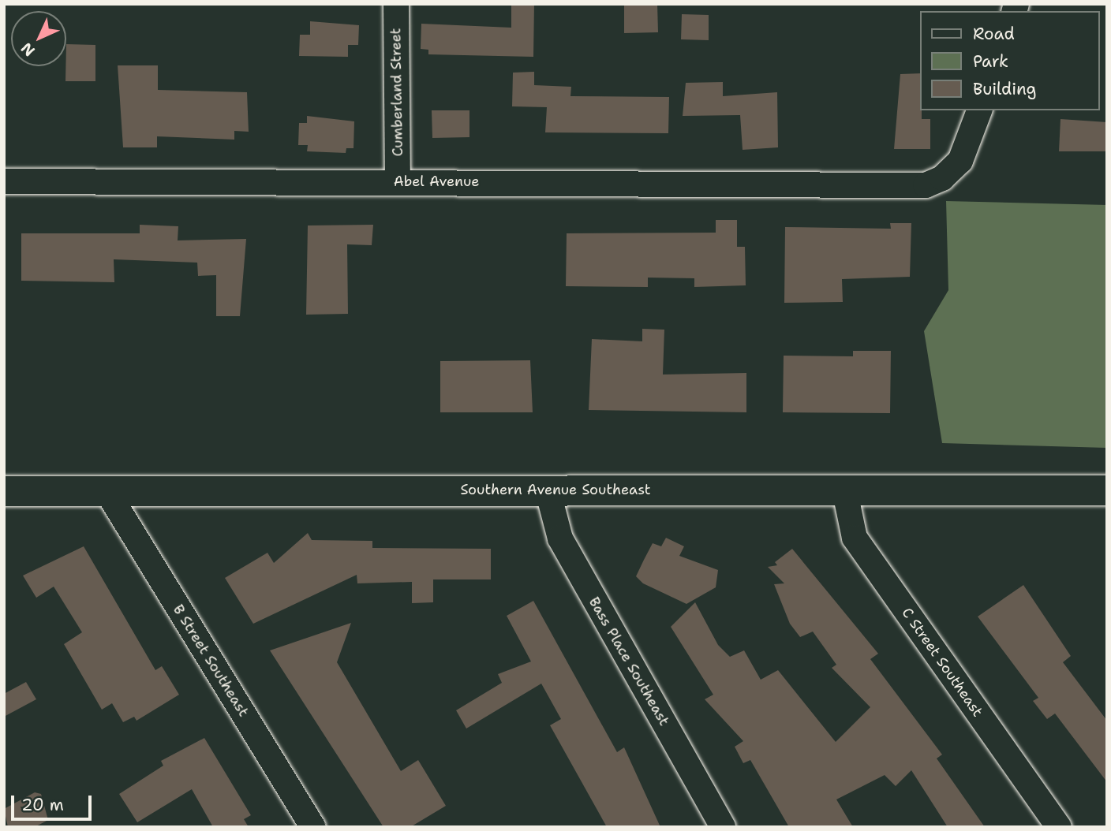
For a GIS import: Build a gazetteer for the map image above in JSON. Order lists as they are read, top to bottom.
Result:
{
  "streets": {
    "main road": ["Southern Avenue Southeast"],
    "street": [
      "Cumberland Street",
      "Abel Avenue",
      "B Street Southeast",
      "Bass Place Southeast",
      "C Street Southeast"
    ]
  },
  "crossings": [
    ["Cumberland Street", "Abel Avenue"],
    ["Southern Avenue Southeast", "B Street Southeast"],
    ["Southern Avenue Southeast", "Bass Place Southeast"],
    ["Southern Avenue Southeast", "C Street Southeast"]
  ],
  "legend": ["Road", "Park", "Building"],
  "scale_bar": "20 m",
  "north": "bottom left"
}
